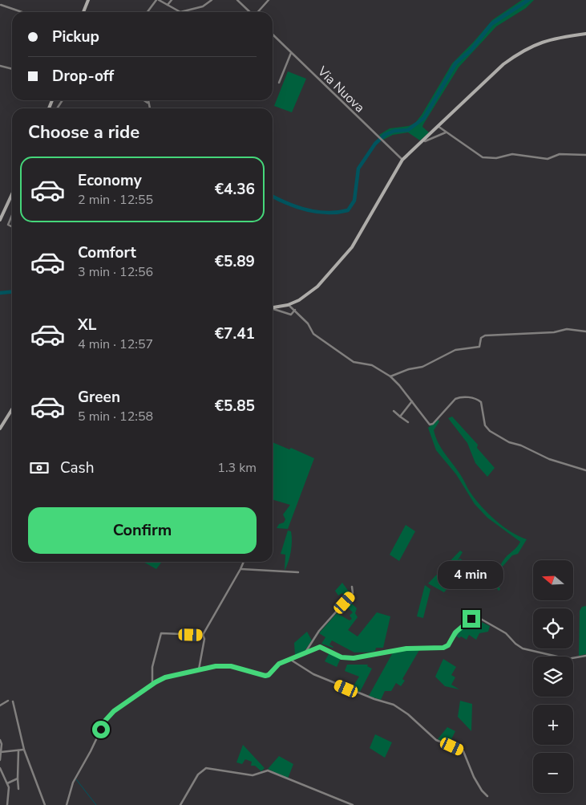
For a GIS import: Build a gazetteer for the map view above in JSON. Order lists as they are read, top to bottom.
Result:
{
  "streets": {
    "street": ["Via Nuova"]
  },
  "north": "left",
  "page": {
    "banner": ["Pickup", "Drop-off"],
    "heading": "Choose a ride",
    "list": [
      {
        "name": "Economy",
        "note": "2 min · 12:55",
        "value": "€4.36"
      },
      {
        "name": "Comfort",
        "note": "3 min · 12:56",
        "value": "€5.89"
      },
      {
        "name": "XL",
        "note": "4 min · 12:57",
        "value": "€7.41"
      },
      {
        "name": "Green",
        "note": "5 min · 12:58",
        "value": "€5.85"
      }
    ],
    "pay": ["Cash", "1.3 km"],
    "buttons": "Confirm",
    "map_buttons": ["+", "−"],
    "bubble": "4 min"
  }
}
